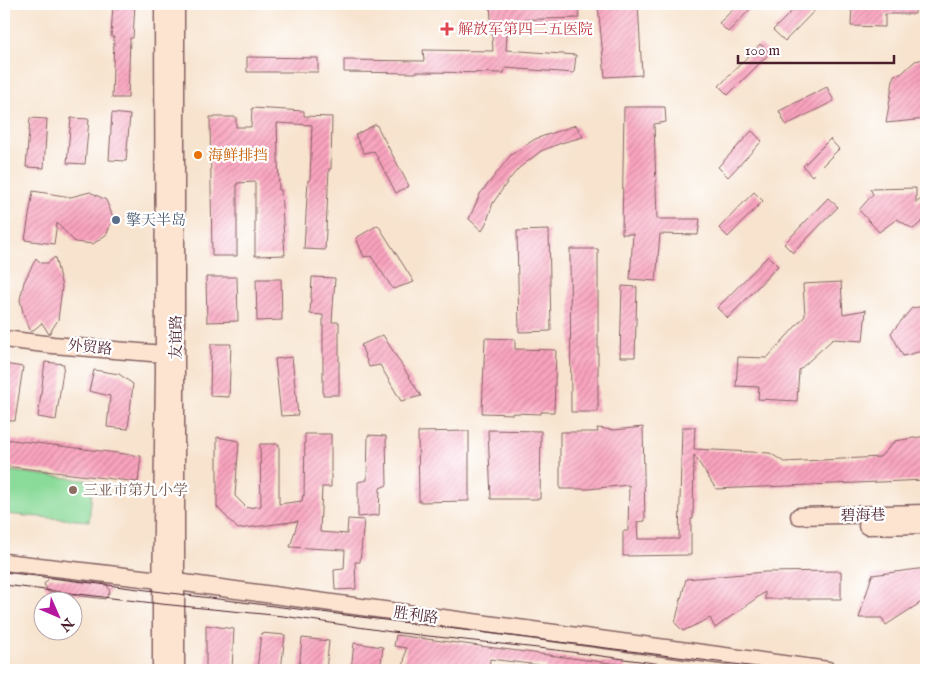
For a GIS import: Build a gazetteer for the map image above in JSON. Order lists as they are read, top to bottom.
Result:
{
  "streets": {
    "street": [
      "友谊路",
      "外贸路",
      "碧海巷",
      "胜利路"
    ]
  },
  "crossings": [
    ["友谊路", "外贸路"],
    ["友谊路", "胜利路"]
  ],
  "places": {
    "health": ["解放军第四二五医院"],
    "other": ["海鲜排挡", "擎天半岛", "三亚市第九小学"]
  },
  "scale_bar": "100 m",
  "north": "bottom right"
}
